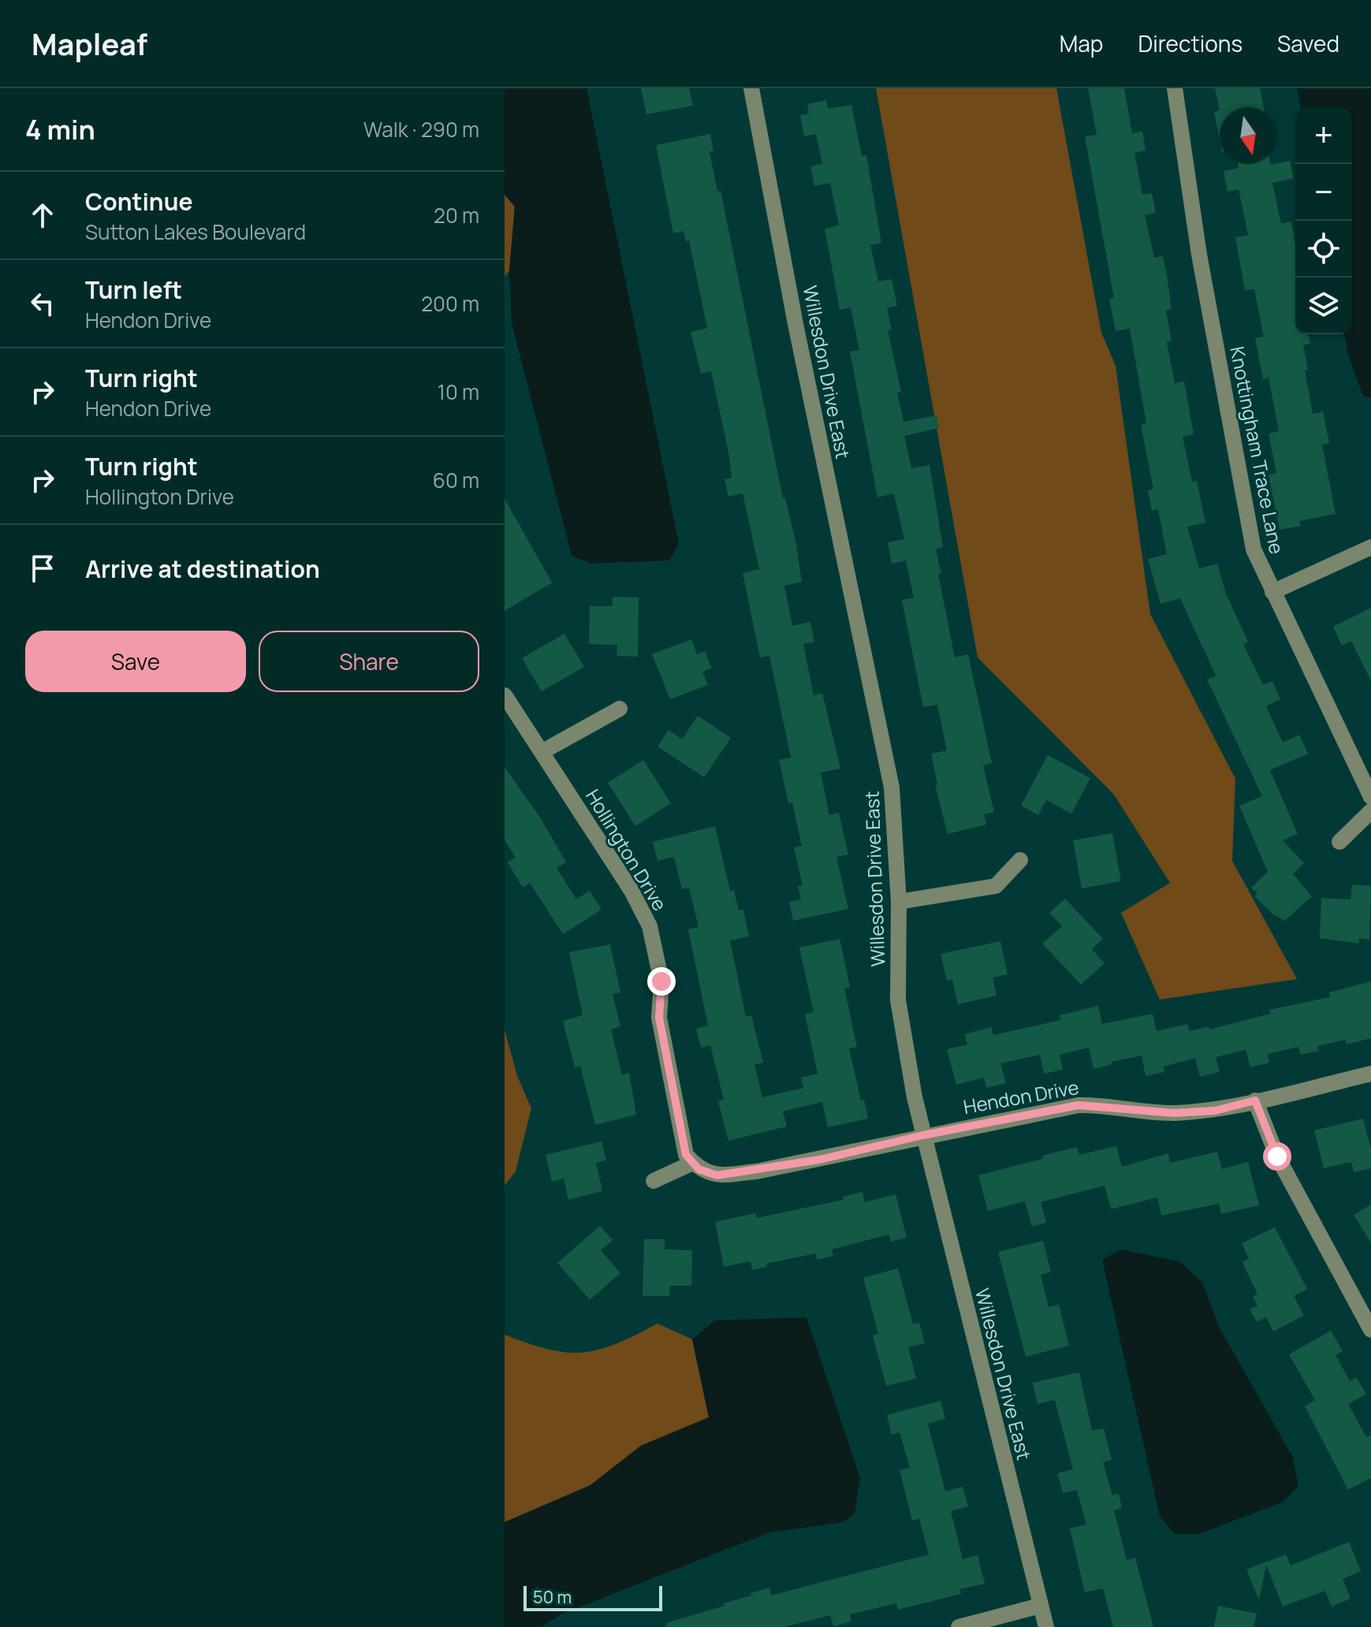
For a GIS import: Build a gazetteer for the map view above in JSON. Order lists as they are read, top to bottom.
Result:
{
  "streets": {
    "street": [
      "Willesdon Drive East",
      "Knottingham Trace Lane",
      "Hollington Drive",
      "Hendon Drive"
    ]
  },
  "crossings": [
    ["Willesdon Drive East", "Hendon Drive"],
    ["Hollington Drive", "Hendon Drive"]
  ],
  "scale_bar": "50 m",
  "north": "bottom",
  "page": {
    "header": "Mapleaf",
    "nav": ["Map", "Directions", "Saved"],
    "heading": ["4 min", "Walk · 290 m"],
    "map_buttons": ["+", "−"],
    "list": [
      ["Continue", "Sutton Lakes Boulevard", "20 m"],
      ["Turn left", "Hendon Drive", "200 m"],
      ["Turn right", "Hendon Drive", "10 m"],
      ["Turn right", "Hollington Drive", "60 m"],
      "Arrive at destination"
    ],
    "buttons": ["Save", "Share"],
    "scale": "50 m"
  }
}
